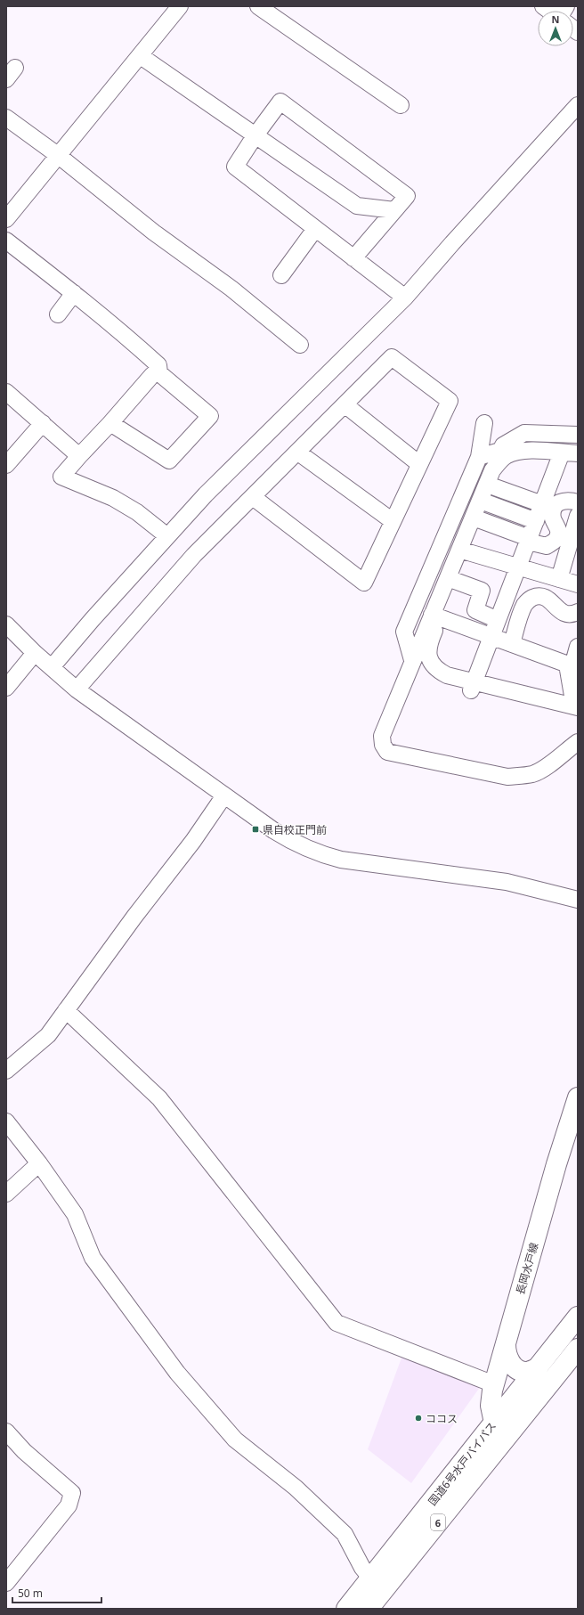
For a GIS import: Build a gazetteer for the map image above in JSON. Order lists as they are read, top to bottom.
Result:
{
  "streets": {
    "main road": ["長岡水戸線", "国道6号水戸バイパス", "6"]
  },
  "crossings": [
    ["長岡水戸線", "国道6号水戸バイパス"]
  ],
  "places": {
    "transit": ["県自校正門前"],
    "other": ["ココス"]
  },
  "scale_bar": "50 m",
  "north": "top"
}
